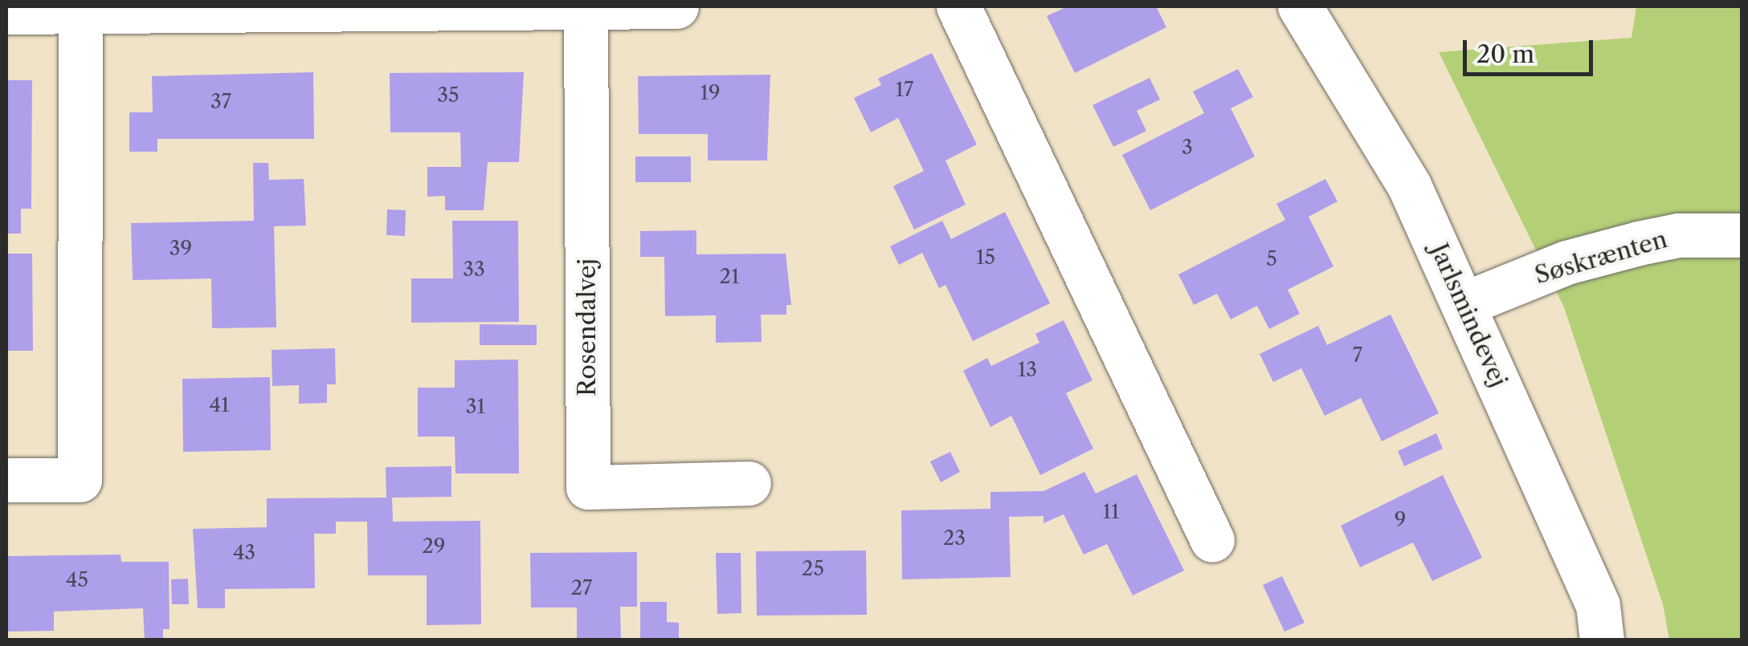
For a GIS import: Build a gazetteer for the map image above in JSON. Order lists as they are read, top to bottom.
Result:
{
  "streets": {
    "street": ["Søskrænten", "Jarlsmindevej", "Rosendalvej"]
  },
  "crossings": [
    ["Søskrænten", "Jarlsmindevej"]
  ],
  "house_numbers": [
    "17",
    "19",
    "35",
    "37",
    "3",
    "39",
    "15",
    "5",
    "33",
    "21",
    "7",
    "13",
    "41",
    "31",
    "11",
    "9",
    "23",
    "29",
    "43",
    "25",
    "45",
    "27"
  ],
  "scale_bar": "20 m"
}
